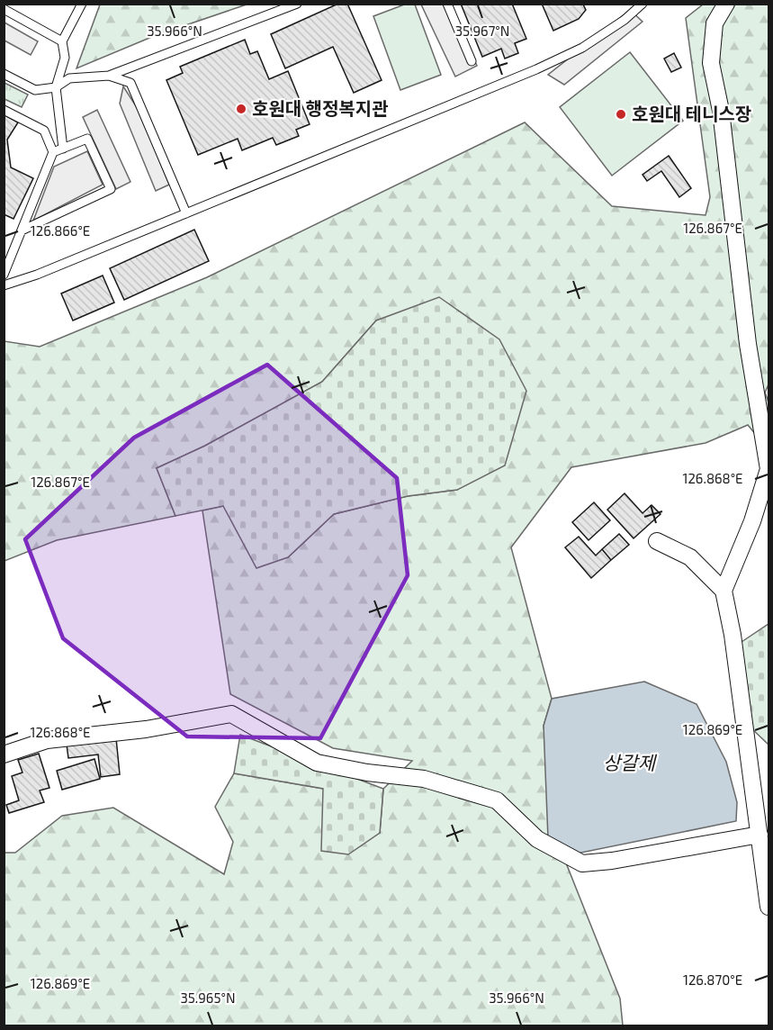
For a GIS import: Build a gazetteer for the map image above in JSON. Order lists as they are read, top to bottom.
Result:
{
  "water": ["상갈제"],
  "places": ["호원대 행정복지관", "호원대 테니스장"],
  "coordinates": [
    "35.966°N",
    "35.967°N",
    "126.867°E",
    "126.866°E",
    "126.868°E",
    "126.869°E",
    "126.870°E",
    "35.965°N"
  ]
}
